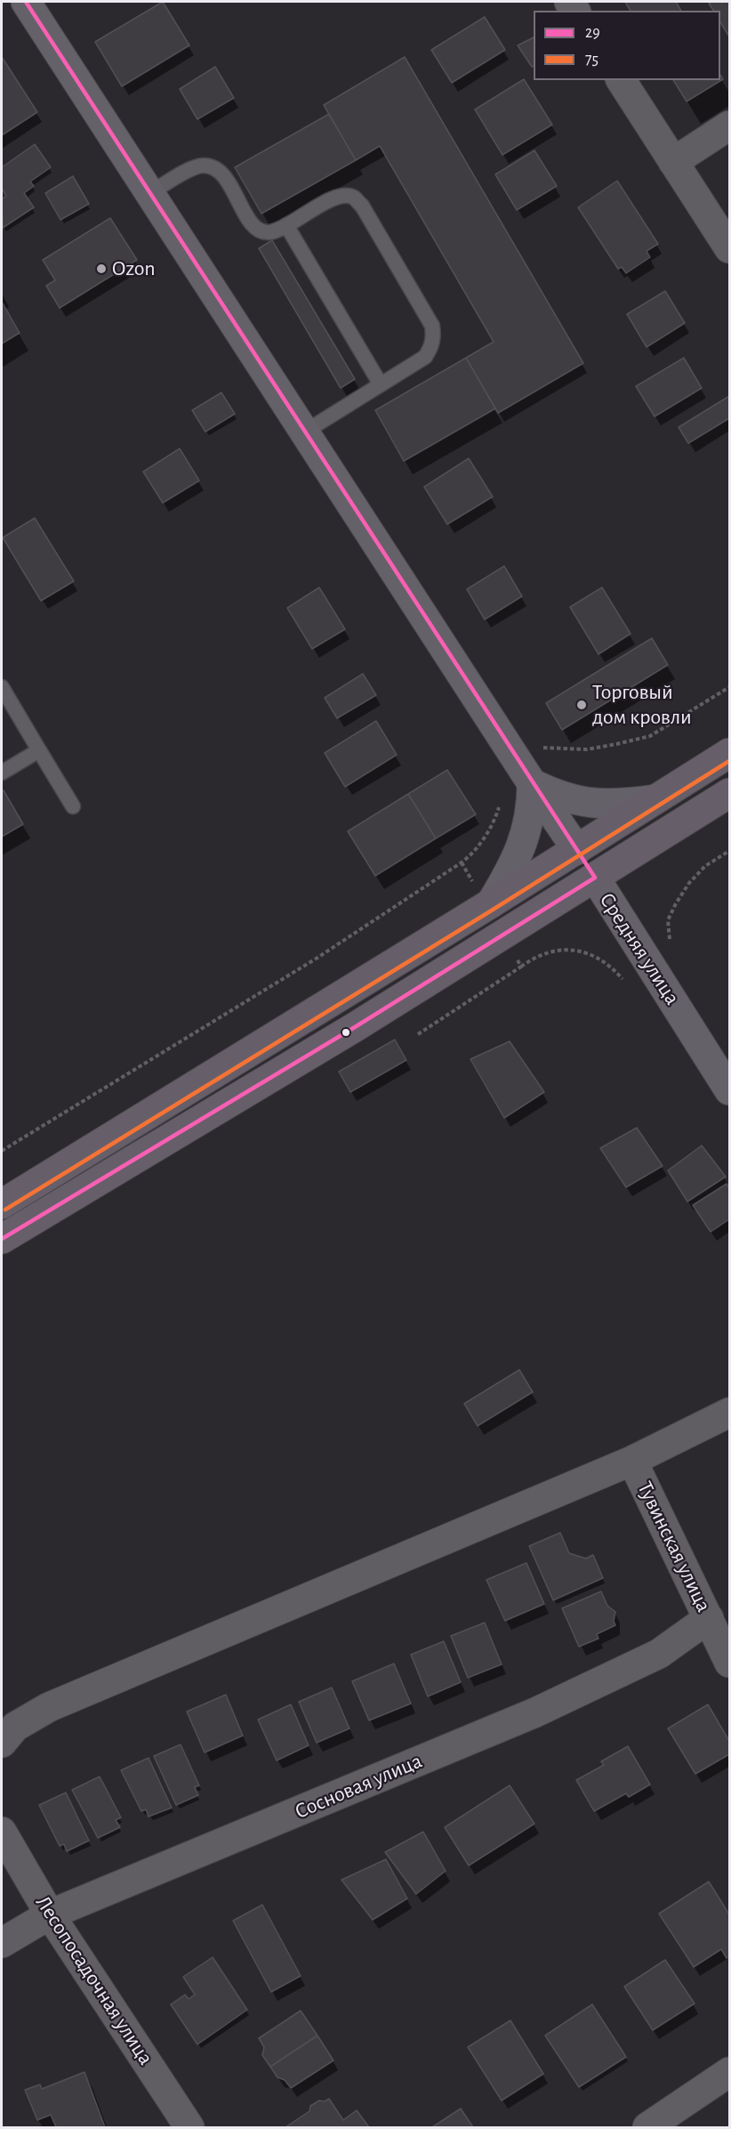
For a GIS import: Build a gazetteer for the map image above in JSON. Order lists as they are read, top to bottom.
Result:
{
  "streets": {
    "highway": ["Средняя улица"],
    "street": ["Тувинская улица", "Сосновая улица", "Лесопосадочная улица"]
  },
  "crossings": [
    ["Тувинская улица", "Сосновая улица"],
    ["Сосновая улица", "Лесопосадочная улица"]
  ],
  "places": ["Ozon", "Торговый дом кровли"],
  "lines": ["transit line 29", "transit line 75"],
  "legend": ["29", "75"]
}
